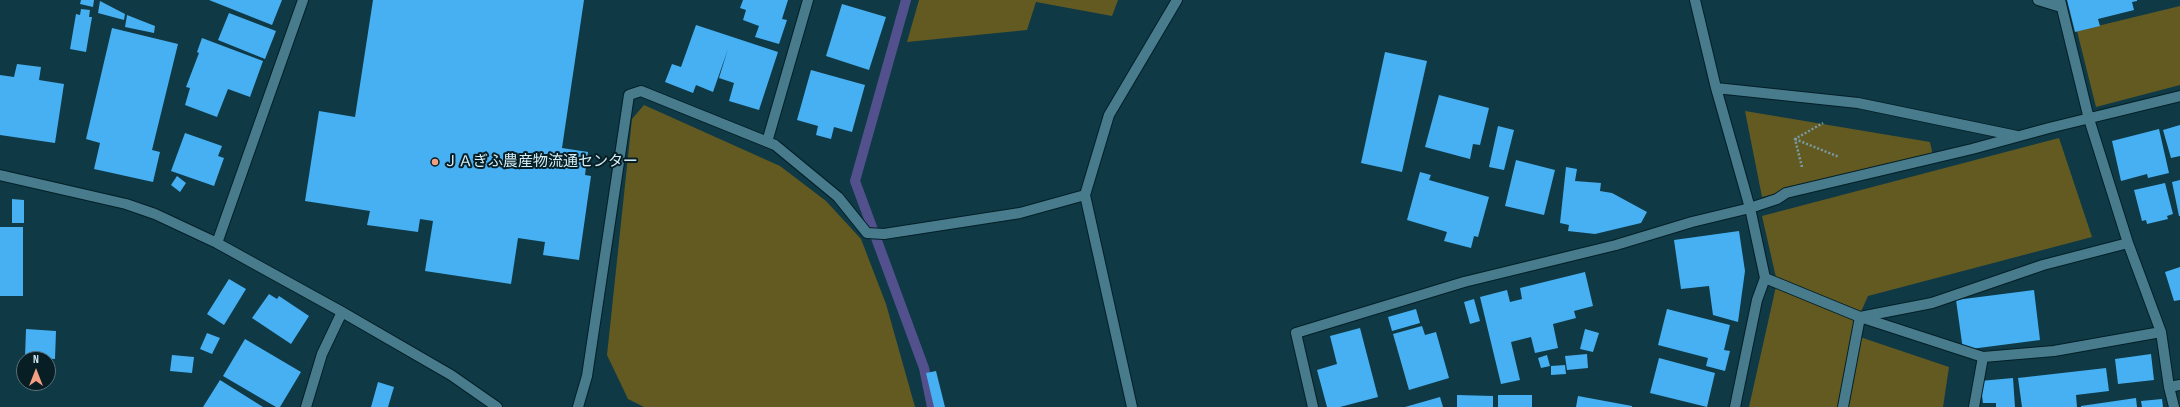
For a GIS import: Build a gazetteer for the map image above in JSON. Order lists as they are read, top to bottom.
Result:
{
  "places": ["ＪＡぎふ農産物流通センター"],
  "north": "top"
}
